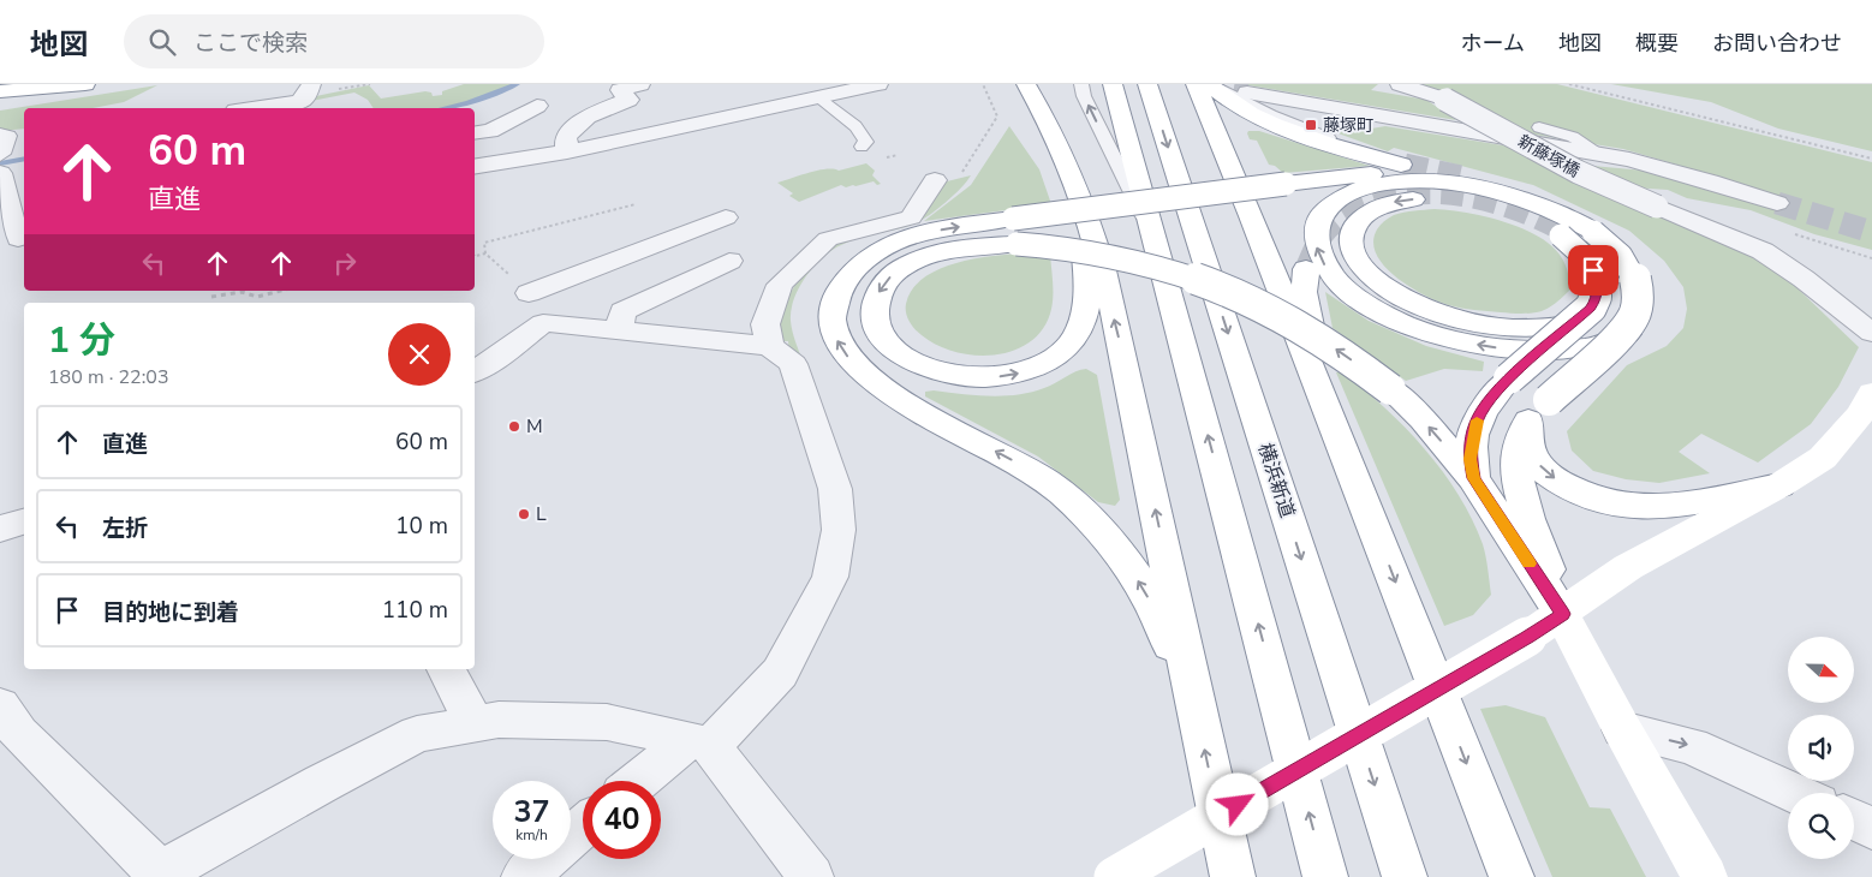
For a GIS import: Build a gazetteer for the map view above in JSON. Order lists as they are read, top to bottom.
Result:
{
  "streets": {
    "main road": ["横浜新道"],
    "street": ["新藤塚橋"]
  },
  "places": {
    "transit": ["藤塚町"],
    "other": ["M", "L"]
  },
  "north": "right",
  "page": {
    "header": "地図",
    "search": "ここで検索",
    "nav": [
      "ホーム",
      "地図",
      "概要",
      "お問い合わせ"
    ],
    "turn": ["60 m", "直進"],
    "heading": ["1 分", "180 m · 22:03"],
    "list": [
      {
        "name": "直進",
        "value": "60 m"
      },
      {
        "name": "左折",
        "value": "10 m"
      },
      {
        "name": "目的地に到着",
        "value": "110 m"
      }
    ],
    "speed": "37 km/h",
    "limit": "40"
  }
}
